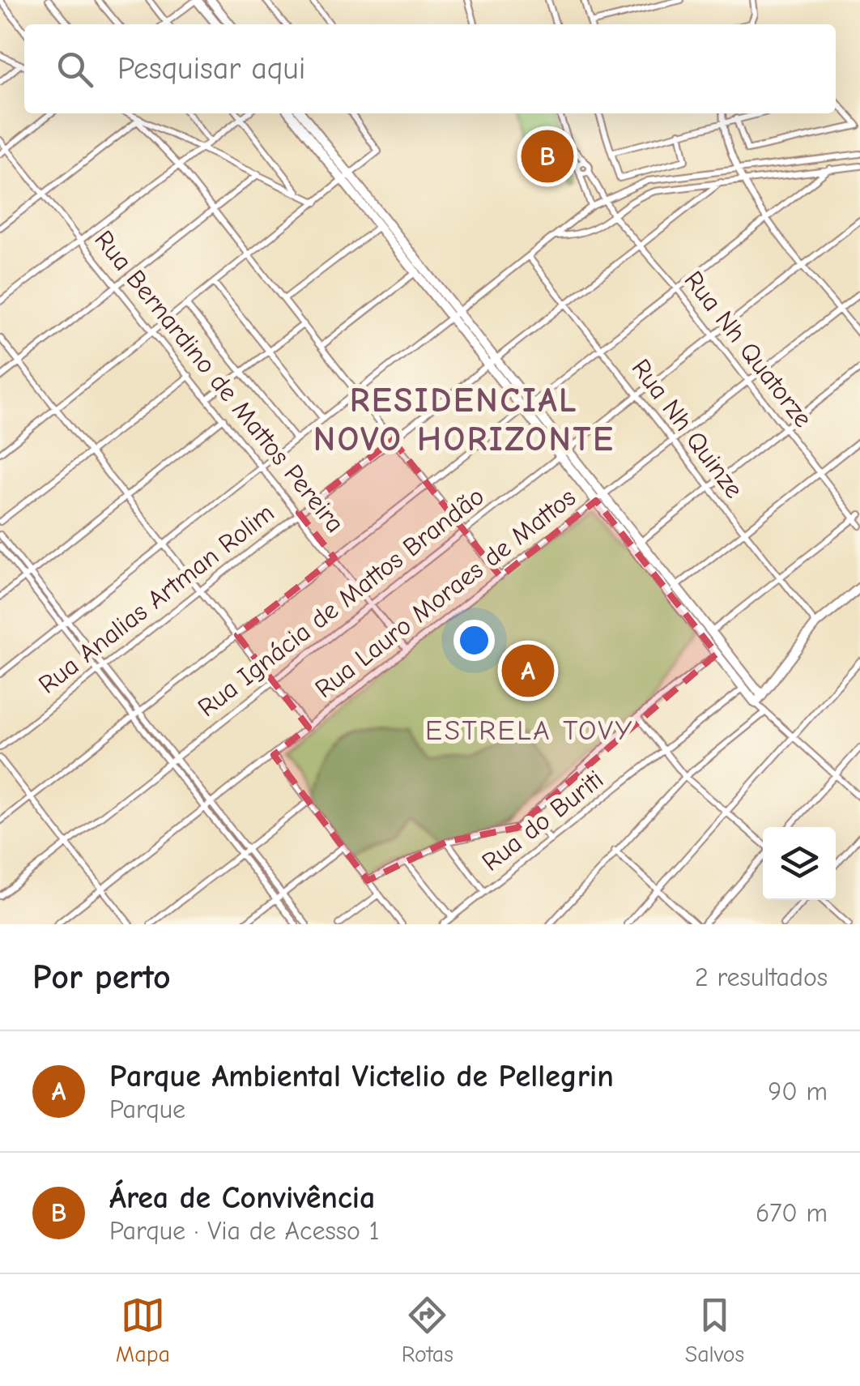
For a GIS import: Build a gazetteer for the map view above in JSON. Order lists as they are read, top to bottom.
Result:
{
  "streets": {
    "street": [
      "Rua Nh Quatorze",
      "Rua Bernardino de Mattos Pereira",
      "Rua Nh Quinze",
      "Rua Lauro Moraes de Mattos",
      "Rua Analias Artman Rolim",
      "Rua Ignácia de Mattos Brandão",
      "Rua do Buriti"
    ]
  },
  "crossings": [
    ["Rua Nh Quatorze", "Rua Lauro Moraes de Mattos"],
    ["Rua Nh Quatorze", "Rua Analias Artman Rolim"],
    ["Rua Nh Quatorze", "Rua Ignácia de Mattos Brandão"],
    ["Rua Bernardino de Mattos Pereira", "Rua Lauro Moraes de Mattos"],
    ["Rua Bernardino de Mattos Pereira", "Rua Analias Artman Rolim"],
    ["Rua Bernardino de Mattos Pereira", "Rua Ignácia de Mattos Brandão"],
    ["Rua Nh Quinze", "Rua Lauro Moraes de Mattos"],
    ["Rua Nh Quinze", "Rua Analias Artman Rolim"],
    ["Rua Nh Quinze", "Rua Ignácia de Mattos Brandão"]
  ],
  "districts": ["RESIDENCIAL NOVO HORIZONTE", "ESTRELA TOVY"],
  "page": {
    "search": "Pesquisar aqui",
    "pins": ["B", "A"],
    "heading": ["Por perto", "2 resultados"],
    "list": [
      {
        "mark": "A",
        "name": "Parque Ambiental Victelio de Pellegrin",
        "note": "Parque",
        "value": "90 m"
      },
      {
        "mark": "B",
        "name": "Área de Convivência",
        "note": "Parque · Via de Acesso 1",
        "value": "670 m"
      }
    ],
    "nav": ["Mapa", "Rotas", "Salvos"]
  }
}
